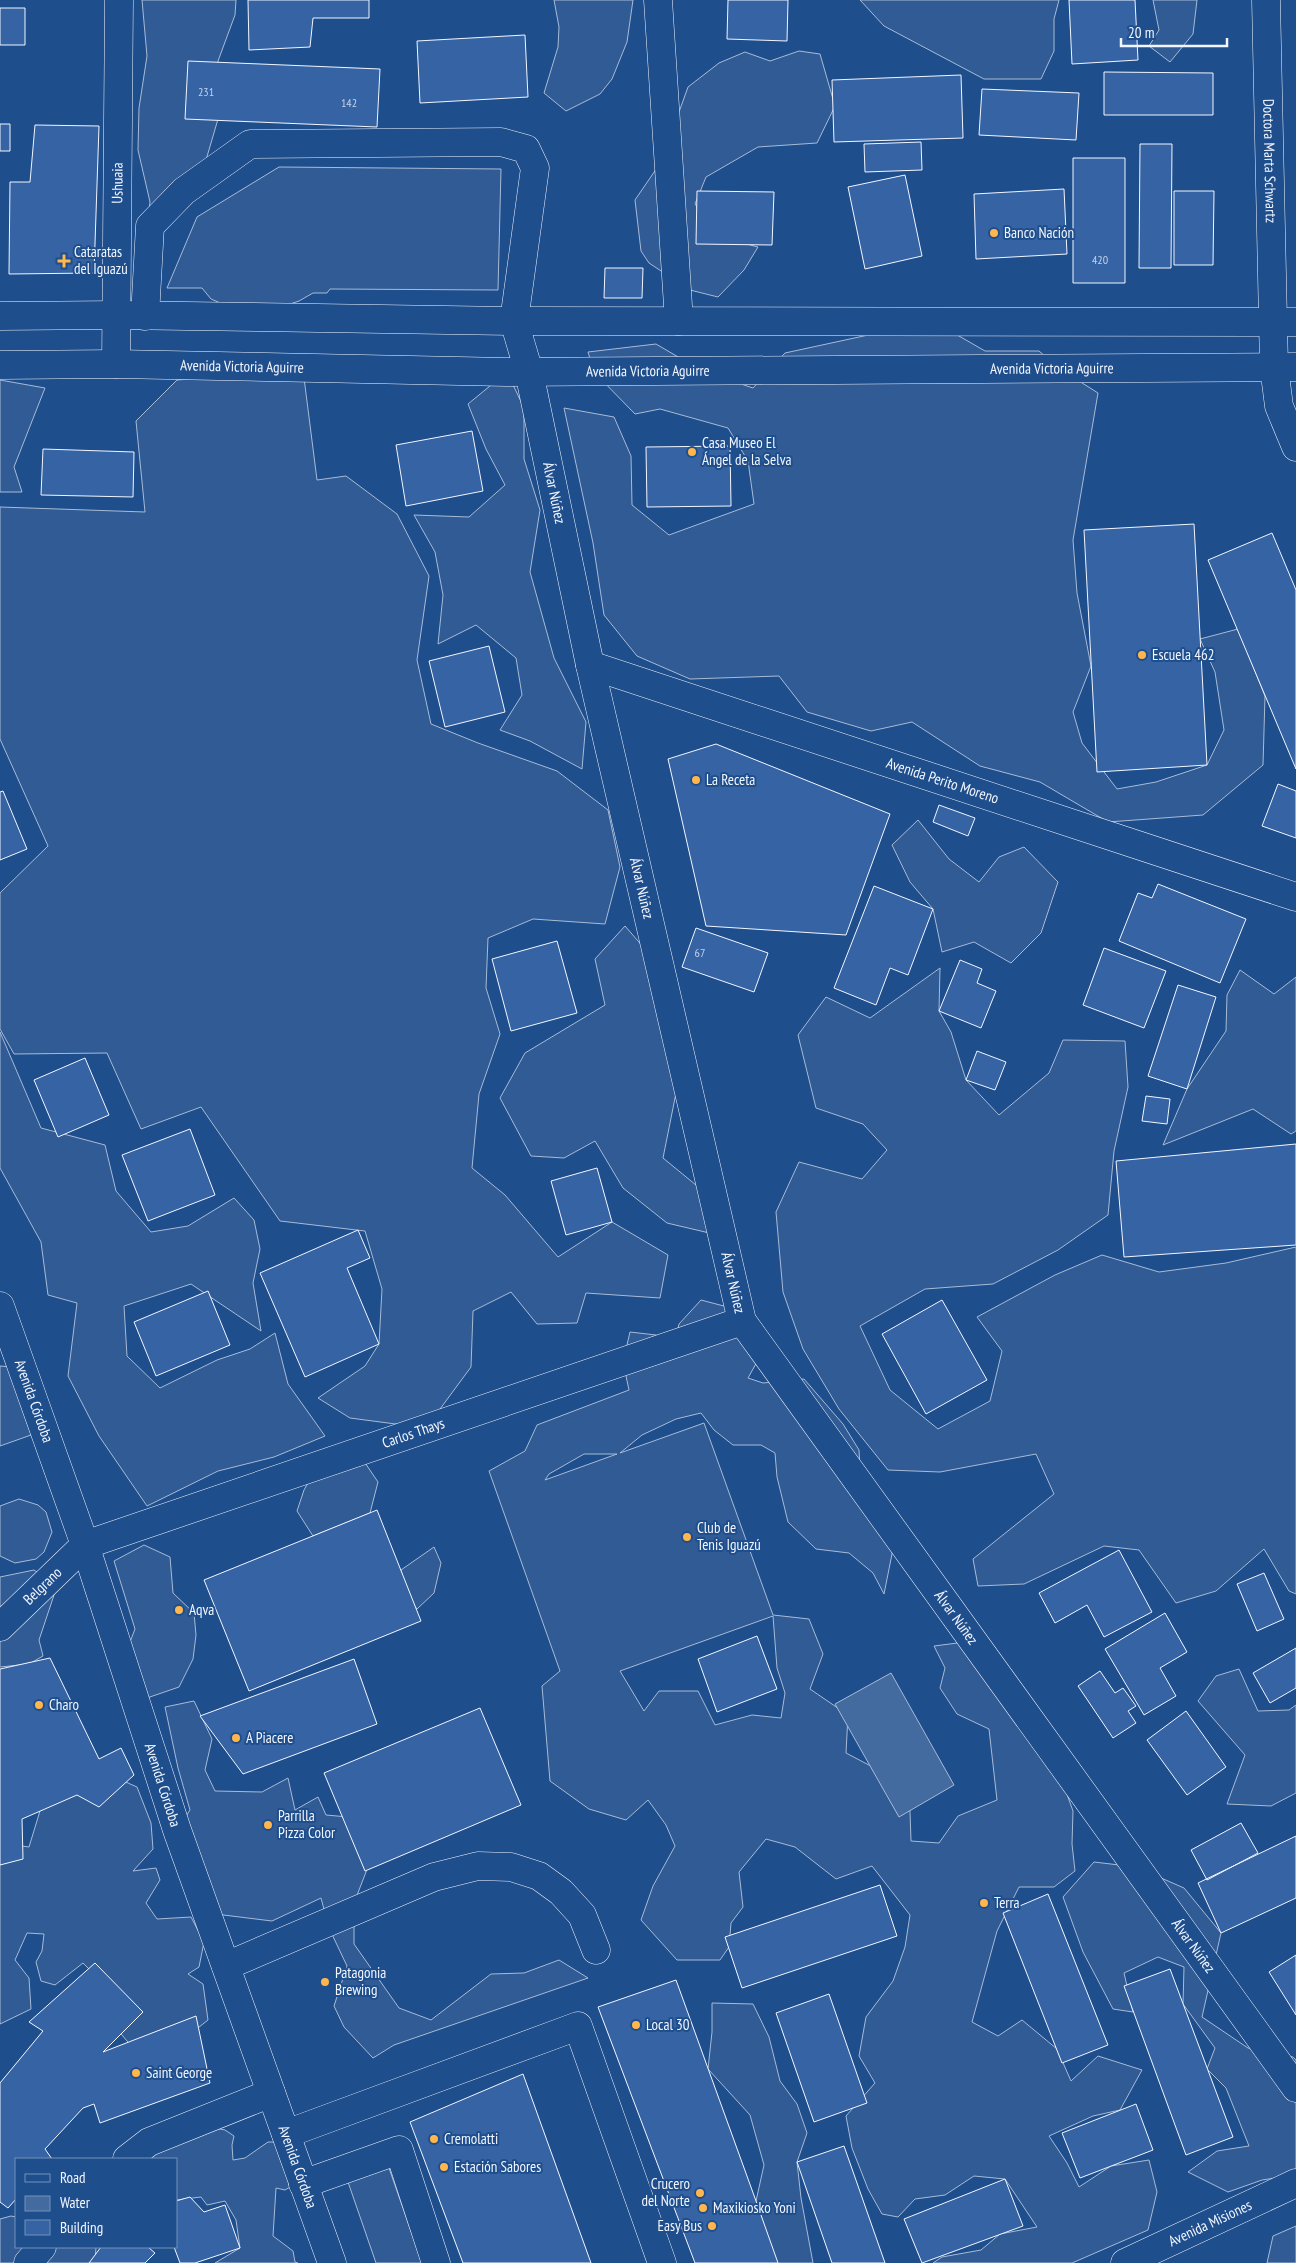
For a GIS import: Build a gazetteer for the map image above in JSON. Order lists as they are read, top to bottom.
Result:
{
  "streets": {
    "main road": [
      "Doctora Marta Schwartz",
      "Ushuaia",
      "Avenida Victoria Aguirre",
      "Álvar Núñez",
      "Avenida Perito Moreno",
      "Avenida Córdoba",
      "Carlos Thays",
      "Belgrano",
      "Avenida Misiones"
    ]
  },
  "crossings": [
    ["Doctora Marta Schwartz", "Avenida Victoria Aguirre"],
    ["Ushuaia", "Avenida Victoria Aguirre"],
    ["Avenida Victoria Aguirre", "Álvar Núñez"],
    ["Álvar Núñez", "Avenida Perito Moreno"],
    ["Álvar Núñez", "Carlos Thays"],
    ["Avenida Córdoba", "Carlos Thays"],
    ["Avenida Córdoba", "Belgrano"],
    ["Carlos Thays", "Belgrano"]
  ],
  "places": {
    "other": [
      "Banco Nación",
      "Casa Museo El Ángel de la Selva",
      "Escuela 462",
      "La Receta",
      "Club de Tenis Iguazú",
      "Aqva",
      "Charo",
      "A Piacere",
      "Parrilla Pizza Color",
      "Terra",
      "Patagonia Brewing",
      "Local 30",
      "Saint George",
      "Cremolatti",
      "Estación Sabores",
      "Crucero del Norte",
      "Maxikiosko Yoni",
      "Easy Bus"
    ],
    "health": ["Cataratas del Iguazú"]
  },
  "house_numbers": [
    "231",
    "142",
    "420",
    "67"
  ],
  "legend": ["Road", "Water", "Building"],
  "scale_bar": "20 m"
}
